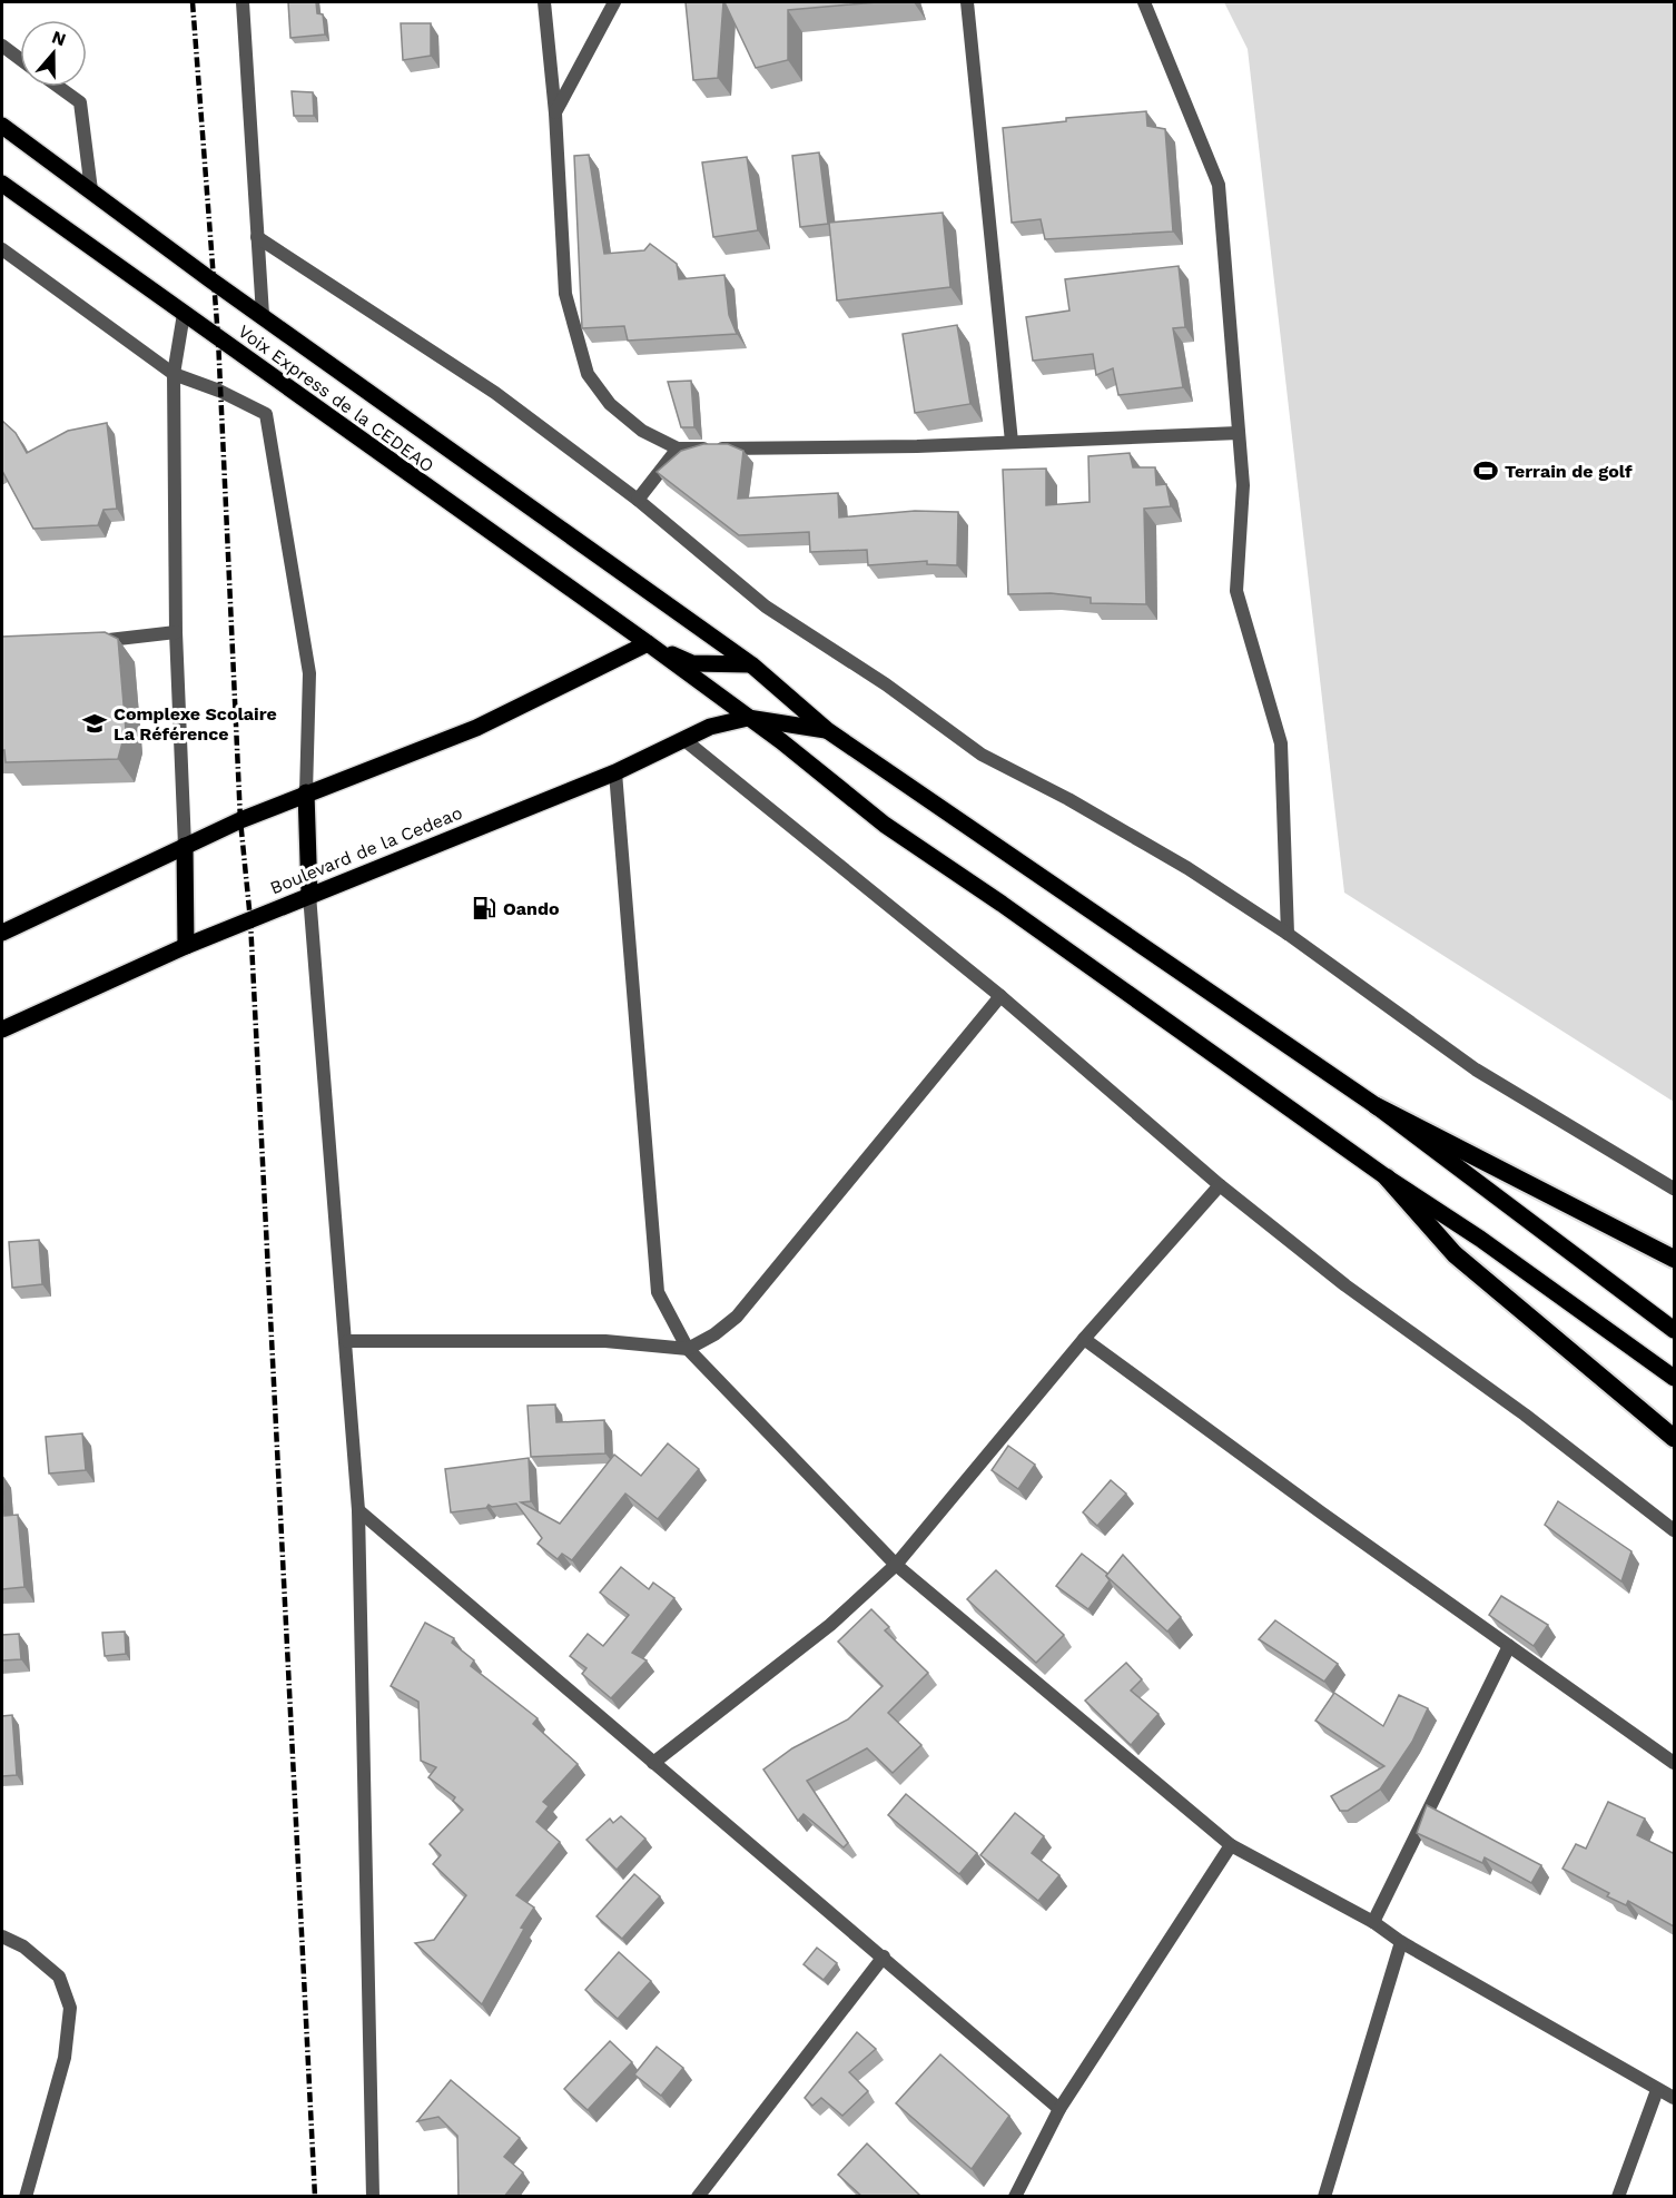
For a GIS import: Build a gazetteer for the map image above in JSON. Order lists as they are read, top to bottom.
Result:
{
  "streets": {
    "main road": ["Voix Express de la CEDEAO", "Boulevard de la Cedeao"]
  },
  "places": {
    "sports": ["Terrain de golf"],
    "school or university": ["Complexe Scolaire La Référence"],
    "fuel station": ["Oando"]
  },
  "north": "top"
}
